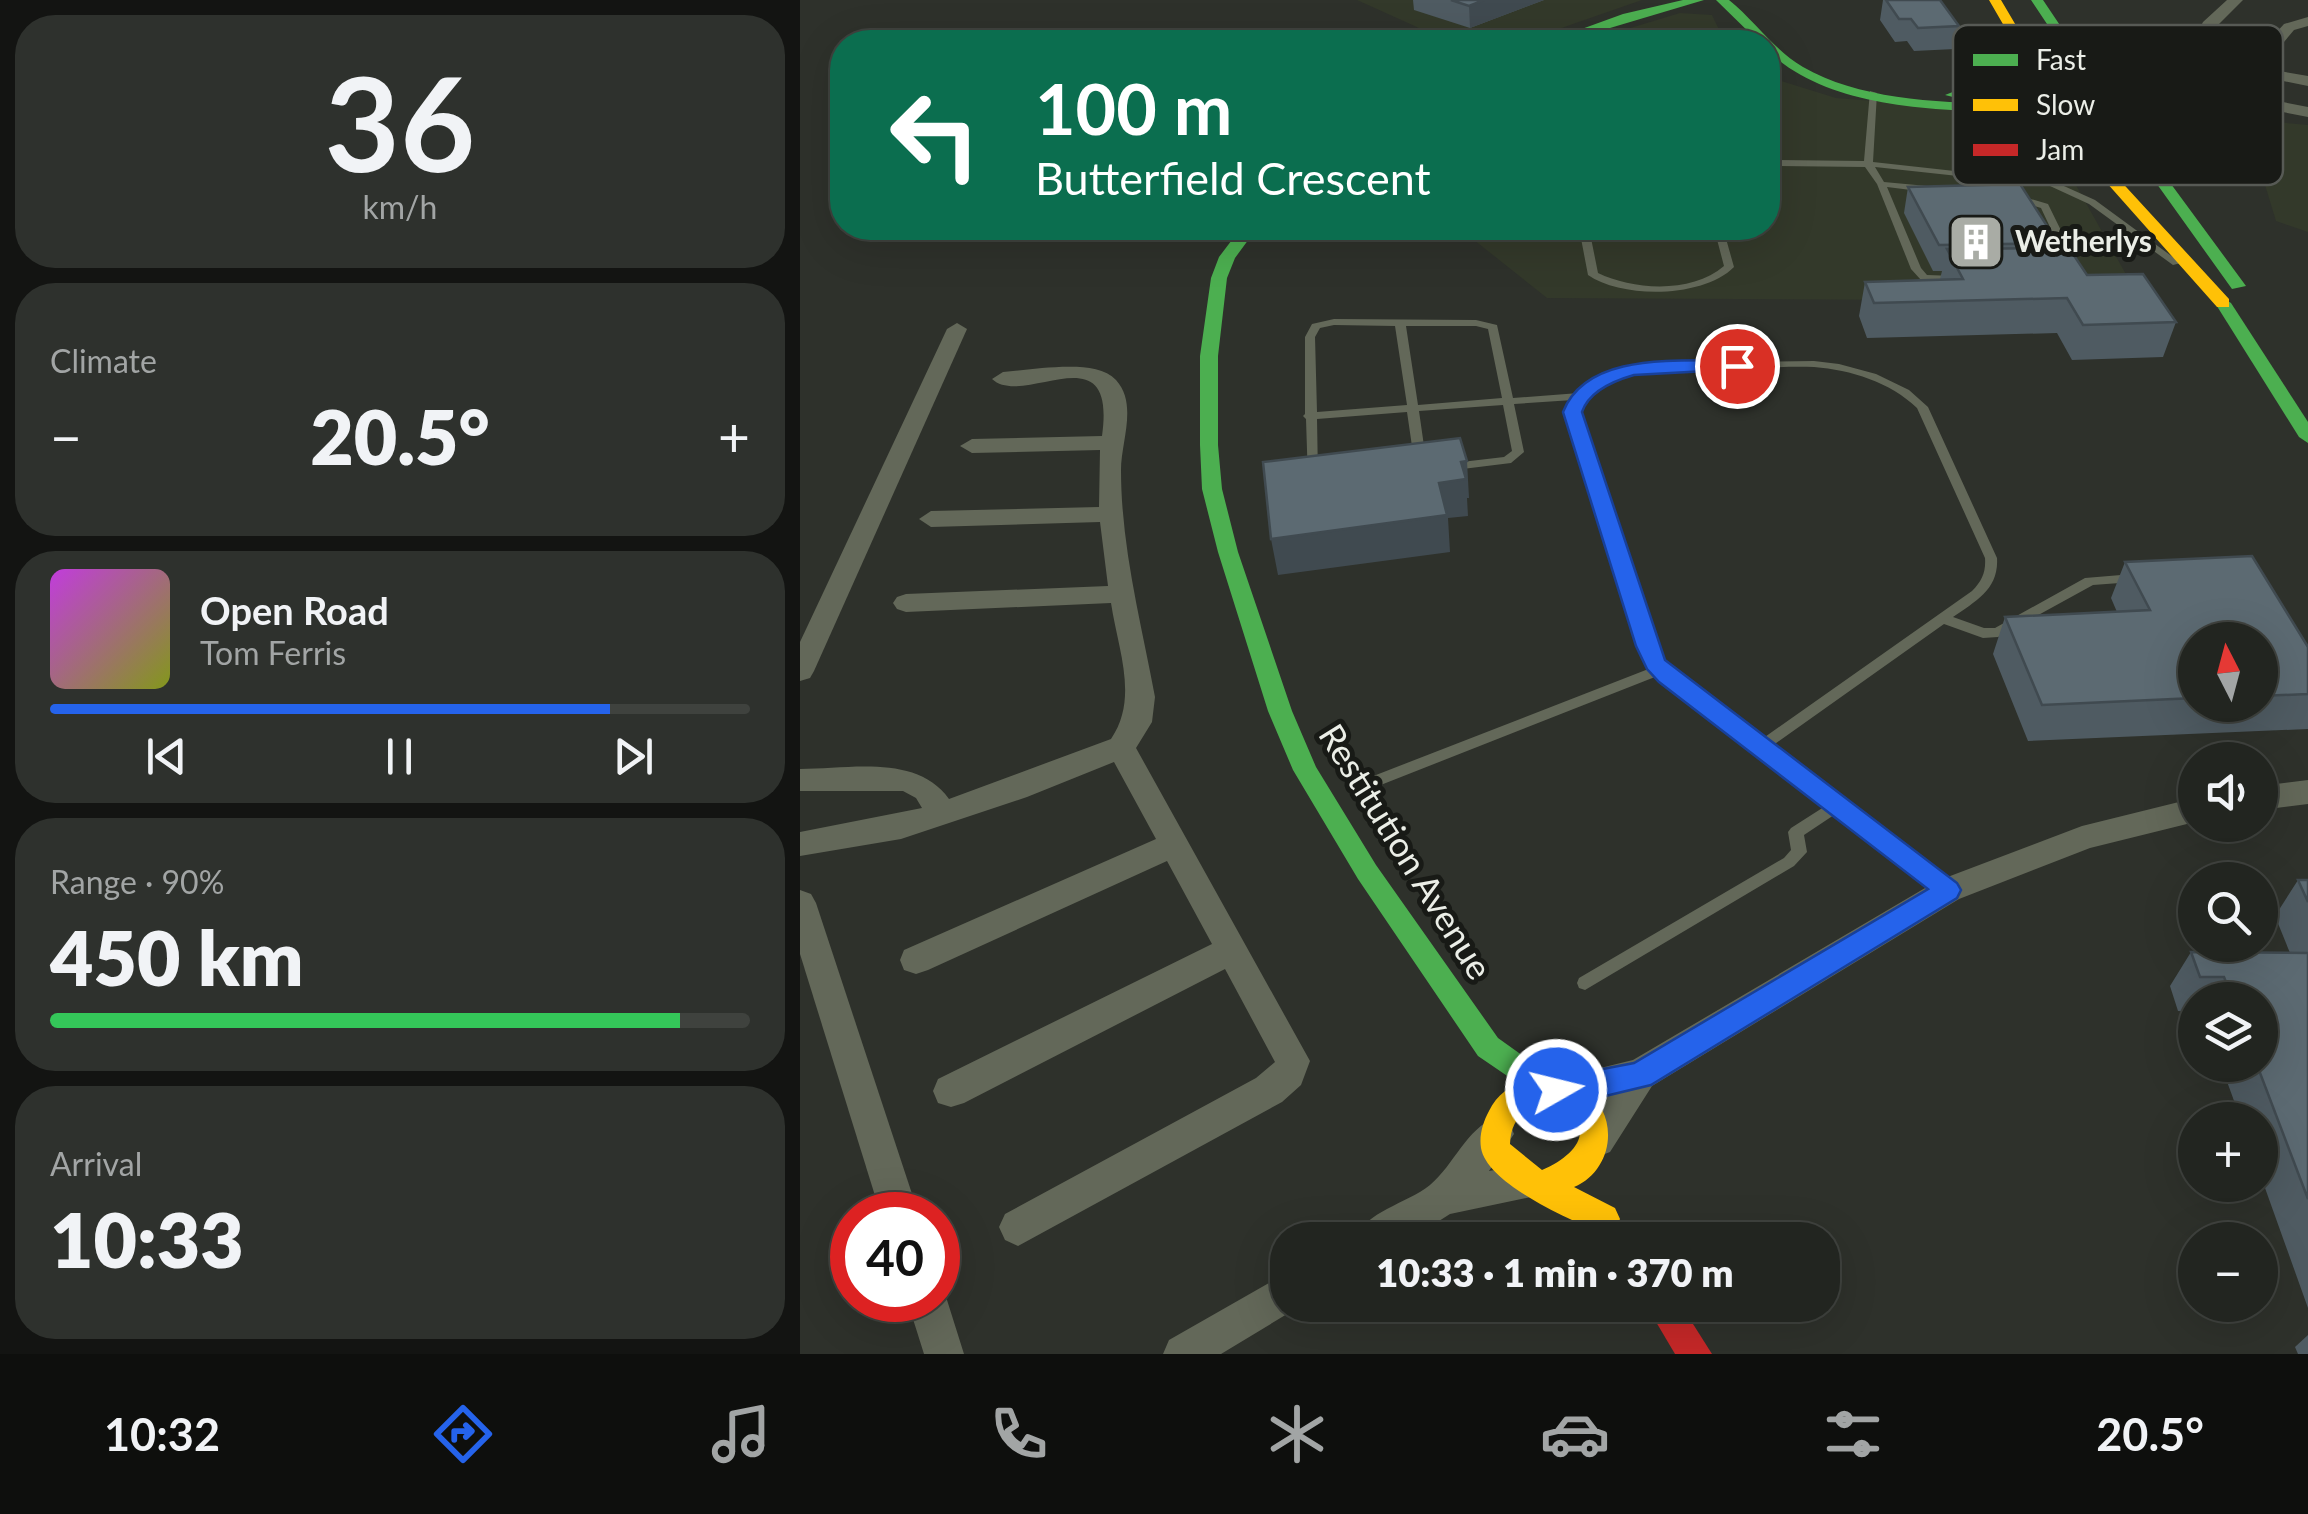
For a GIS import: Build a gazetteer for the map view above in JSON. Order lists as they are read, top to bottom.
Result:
{
  "streets": {
    "street": ["Restitution Avenue"]
  },
  "places": {
    "building": ["Wetherlys"]
  },
  "legend": ["Fast", "Slow", "Jam"],
  "north": "top",
  "page": {
    "tile": [
      ["36", "km/h"],
      "Climate",
      ["Range · 90%", "450 km"],
      ["Arrival", "10:33"]
    ],
    "turn": ["100 m", "Butterfield Crescent"],
    "heat": ["−", "20.5°", "+"],
    "song": ["Open Road", "Tom Ferris"],
    "map_buttons": ["+", "−"],
    "limit": "40",
    "trip": "10:33 · 1 min · 370 m",
    "tabs": ["10:32", "20.5°"]
  }
}
